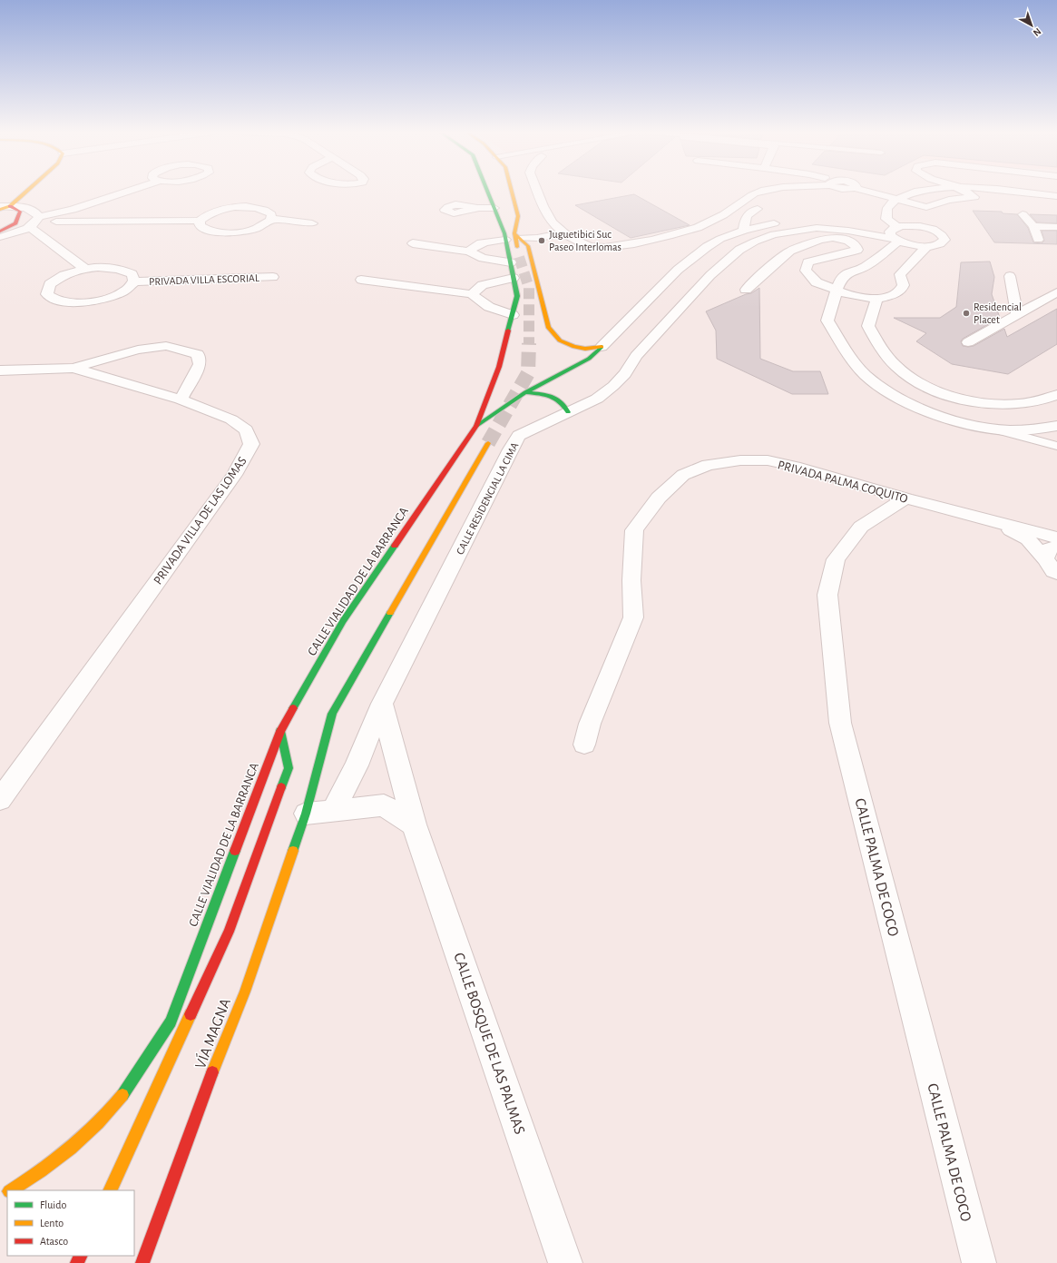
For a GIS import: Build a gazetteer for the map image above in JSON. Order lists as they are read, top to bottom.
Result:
{
  "streets": {
    "main road": ["CALLE VIALIDAD DE LA BARRANCA", "VÍA MAGNA"],
    "street": [
      "PRIVADA VILLA ESCORIAL",
      "PRIVADA PALMA COQUITO",
      "CALLE RESIDENCIAL LA CIMA",
      "PRIVADA VILLA DE LAS LOMAS",
      "CALLE PALMA DE COCO",
      "CALLE BOSQUE DE LAS PALMAS"
    ]
  },
  "crossings": [
    ["PRIVADA PALMA COQUITO", "CALLE PALMA DE COCO"],
    ["CALLE RESIDENCIAL LA CIMA", "CALLE BOSQUE DE LAS PALMAS"]
  ],
  "places": ["Juguetibici Suc Paseo Interlomas", "Residencial Placet"],
  "legend": ["Fluido", "Lento", "Atasco"],
  "north": "bottom right"
}
